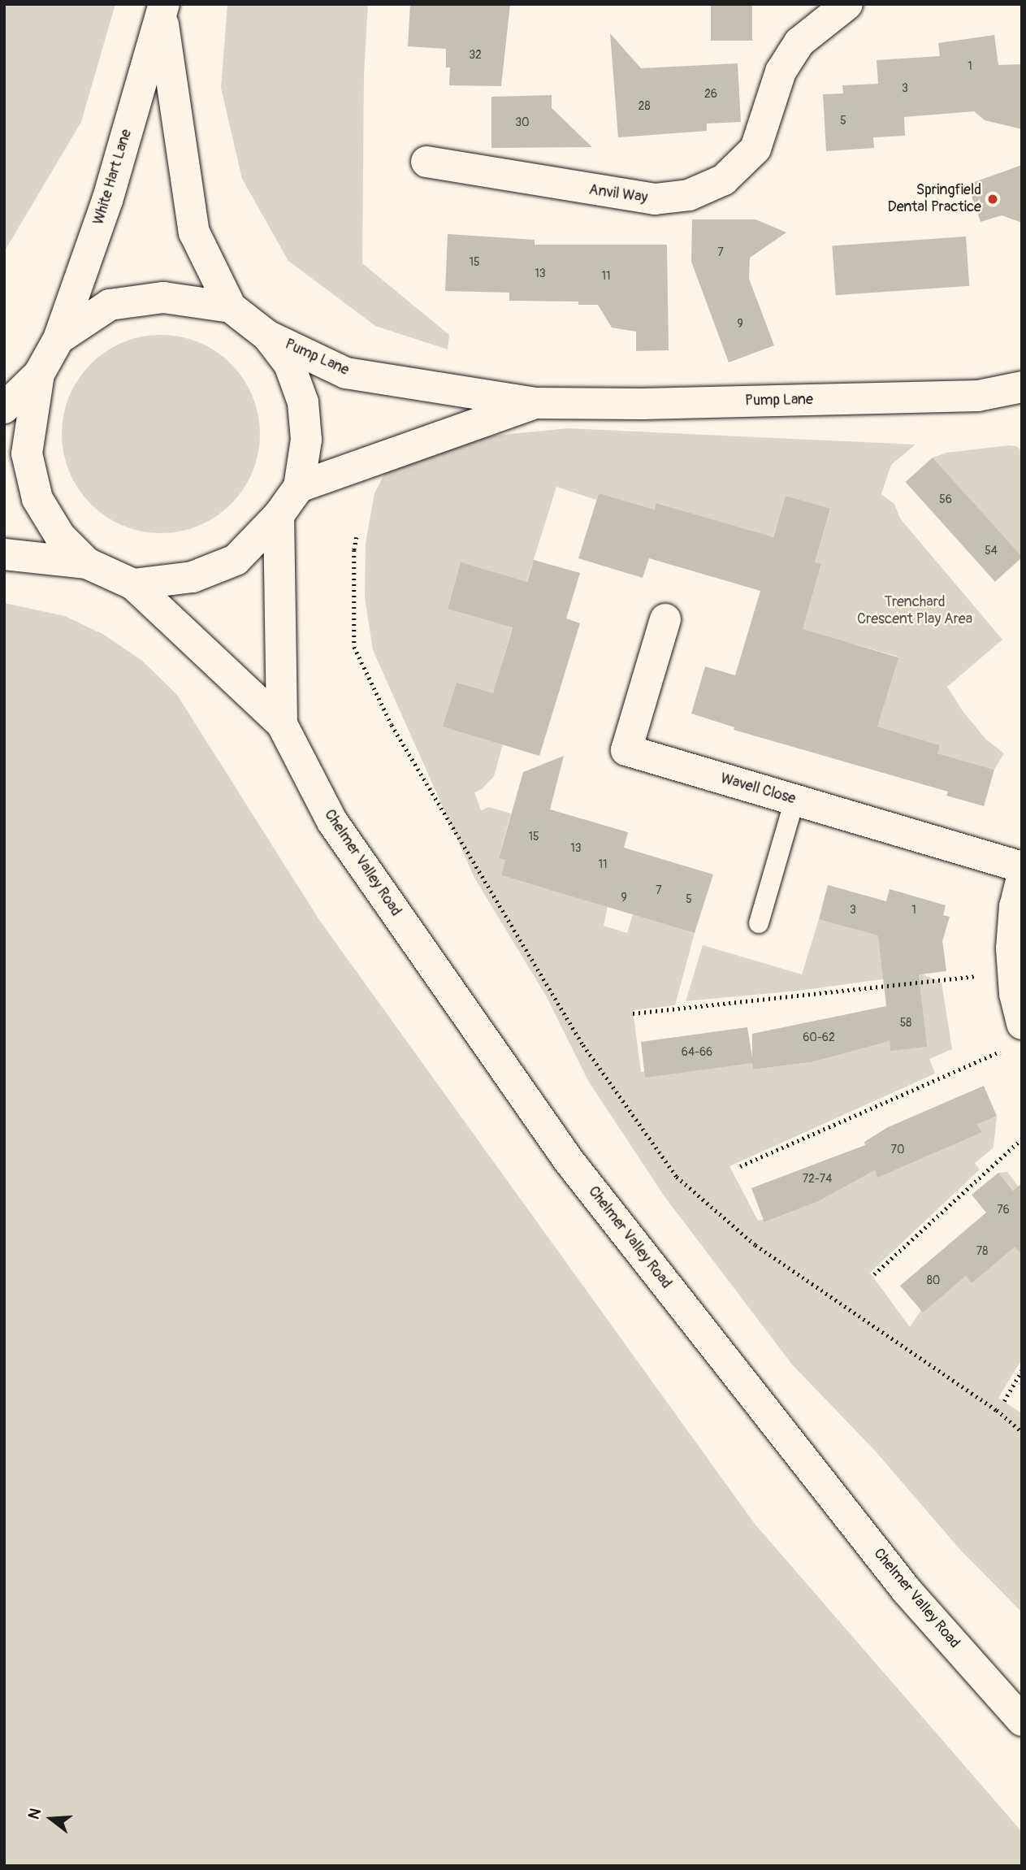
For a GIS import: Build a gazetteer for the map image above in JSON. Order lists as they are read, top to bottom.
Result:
{
  "streets": {
    "street": [
      "White Hart Lane",
      "Anvil Way",
      "Pump Lane",
      "Wavell Close",
      "Chelmer Valley Road"
    ]
  },
  "parks": ["Trenchard Crescent Play Area"],
  "places": ["Springfield Dental Practice"],
  "house_numbers": [
    "32",
    "1",
    "3",
    "26",
    "28",
    "5",
    "30",
    "7",
    "15",
    "13",
    "11",
    "9",
    "56",
    "54",
    "15",
    "13",
    "11",
    "7",
    "9",
    "5",
    "3",
    "1",
    "58",
    "60-62",
    "64-66",
    "70",
    "72-74",
    "76",
    "78",
    "80"
  ],
  "north": "left"
}
